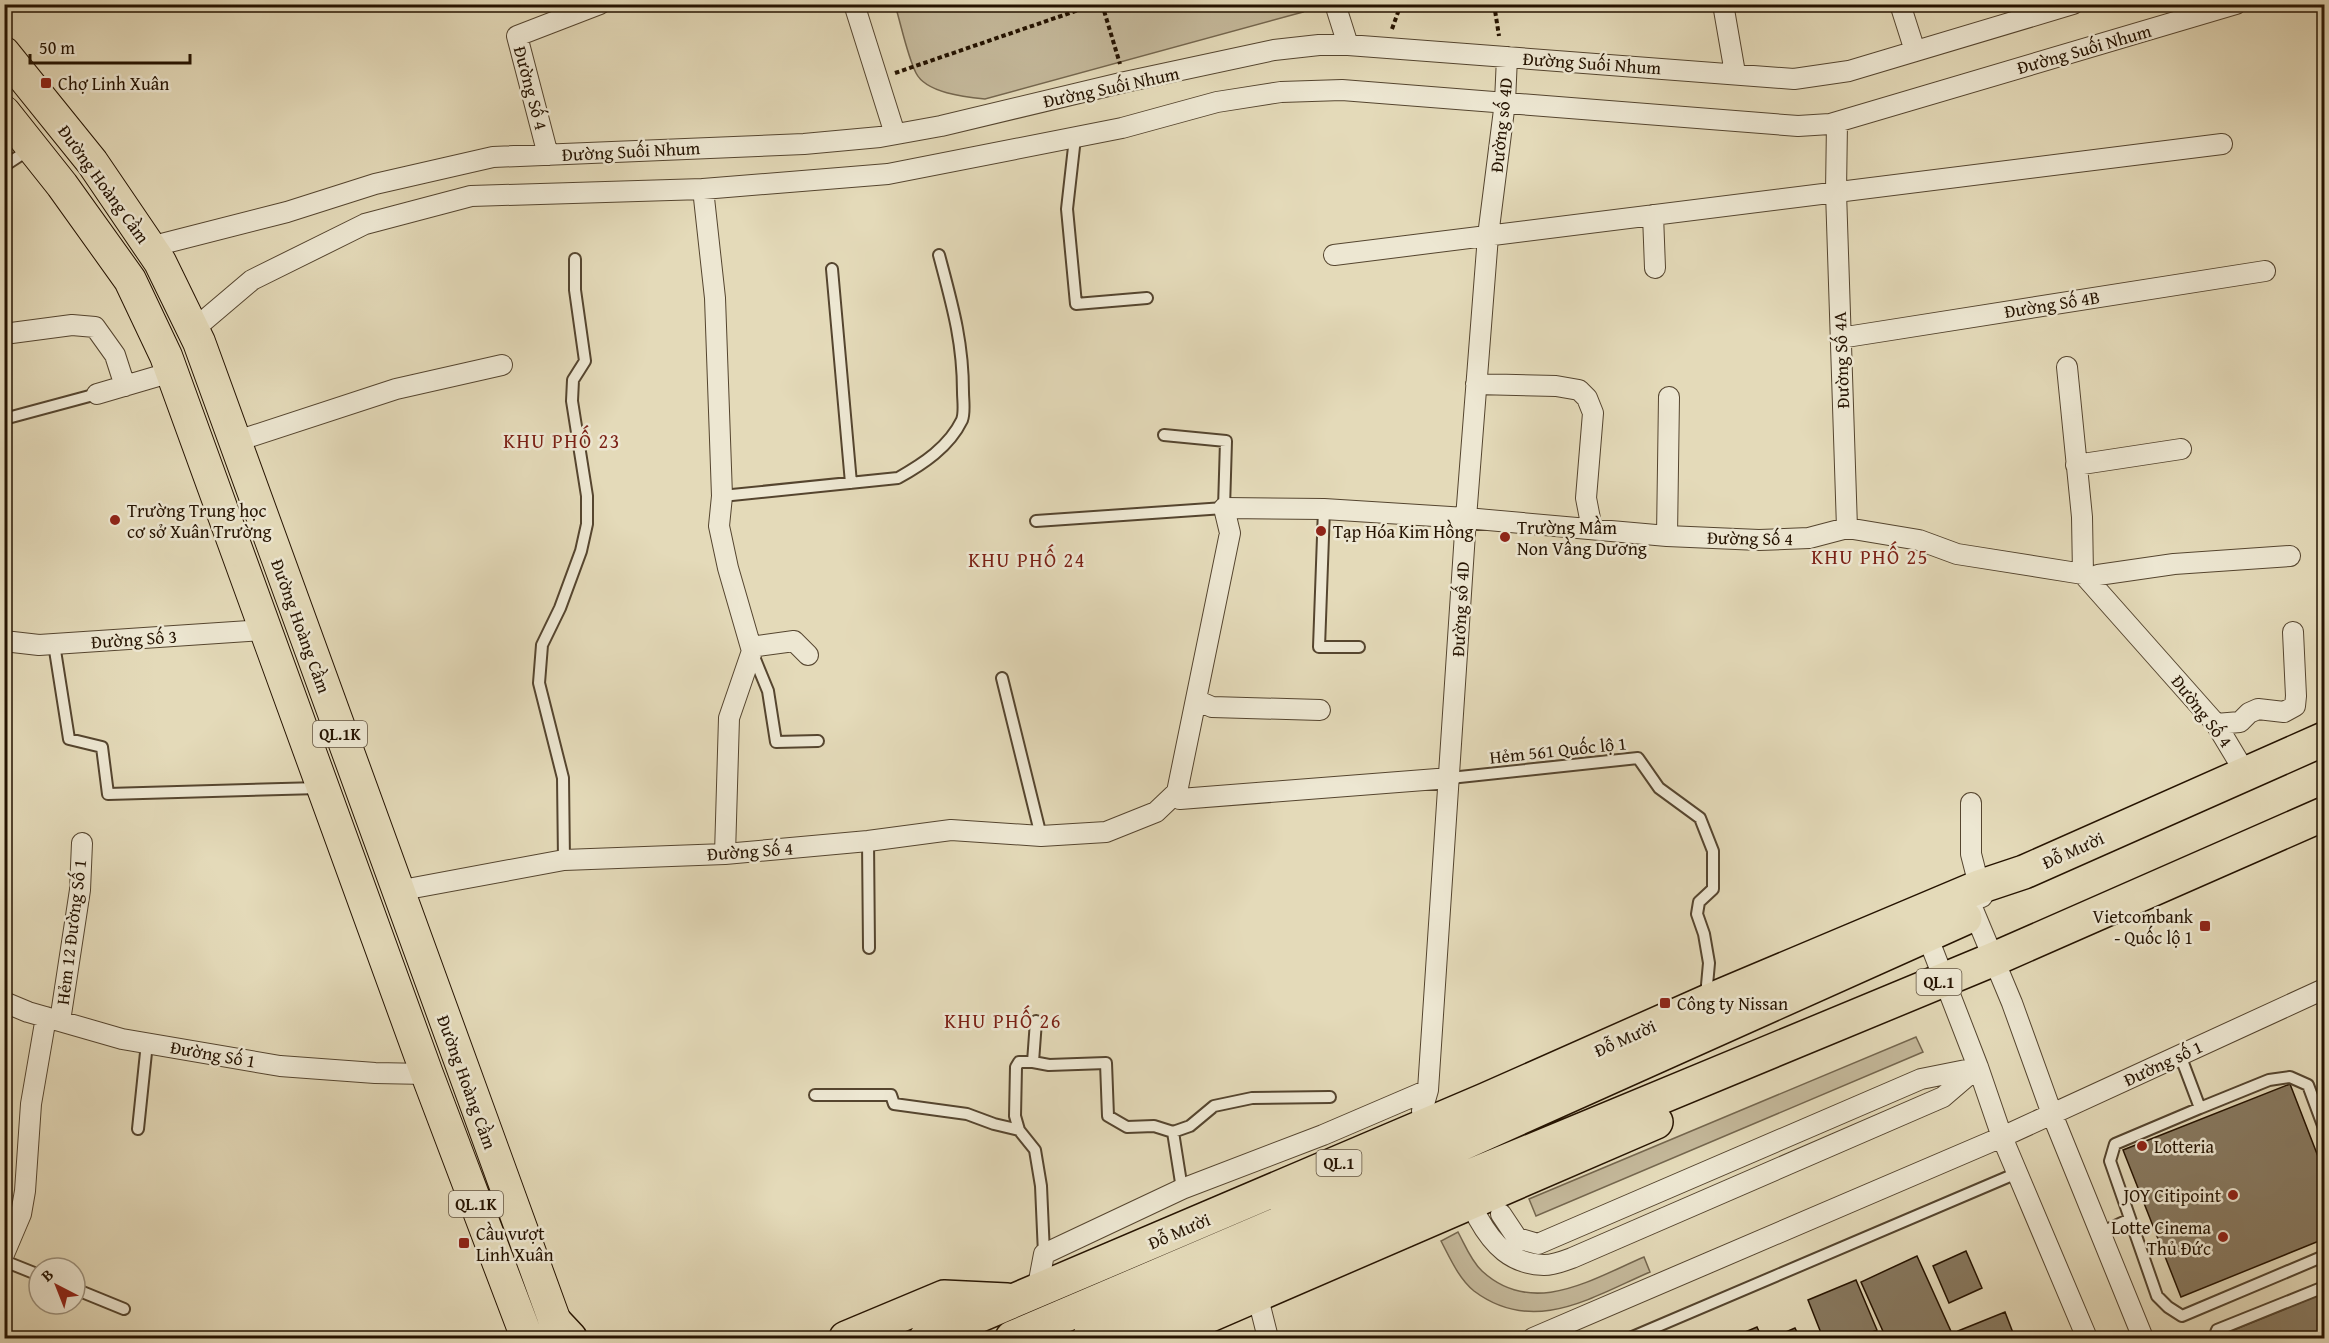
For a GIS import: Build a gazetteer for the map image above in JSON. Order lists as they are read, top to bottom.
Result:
{
  "streets": {
    "highway": ["Đỗ Mười", "QL.1"],
    "main road": ["Đường Hoàng Cầm", "QL.1K"],
    "street": [
      "Đường Suối Nhum",
      "Đường Số 4",
      "Đường số 4D",
      "Đường Số 4B",
      "Đường Số 4A",
      "Đường Số 3",
      "Hẻm 12 Đường Số 1",
      "Đường Số 1",
      "Đường số 1"
    ],
    "lane": ["Hẻm 561 Quốc lộ 1"]
  },
  "crossings": [
    ["Đường Suối Nhum", "Đường Số 4"],
    ["Đường Suối Nhum", "Đường số 4D"],
    ["Đường Suối Nhum", "Đường Hoàng Cầm"],
    ["Đường Suối Nhum", "Đường Số 4A"],
    ["Đường Số 4", "Đường số 4D"],
    ["Đường Số 4", "Đường Hoàng Cầm"],
    ["Đường Số 4", "Đường Số 4A"],
    ["Đường Số 4", "Đỗ Mười"],
    ["Đường số 4D", "Hẻm 561 Quốc lộ 1"],
    ["Đường Hoàng Cầm", "Đường Số 3"],
    ["Đường Hoàng Cầm", "Đường Số 1"],
    ["Đường Số 4B", "Đường Số 4A"],
    ["Hẻm 561 Quốc lộ 1", "Đỗ Mười"],
    ["Đỗ Mười", "QL.1"],
    ["Hẻm 12 Đường Số 1", "Đường Số 1"]
  ],
  "districts": [
    "KHU PHỐ 23",
    "KHU PHỐ 25",
    "KHU PHỐ 24",
    "KHU PHỐ 26"
  ],
  "places": {
    "transit": [
      "Chợ Linh Xuân",
      "Vietcombank - Quốc lộ 1",
      "Công ty Nissan",
      "Cầu vượt Linh Xuân"
    ],
    "other": [
      "Trường Trung học cơ sở Xuân Trường",
      "Tạp Hóa Kim Hồng",
      "Trường Mầm Non Vầng Dương",
      "Lotteria",
      "JOY Citipoint",
      "Lotte Cinema Thủ Đức"
    ]
  },
  "scale_bar": "50 m",
  "north": "top left"
}
